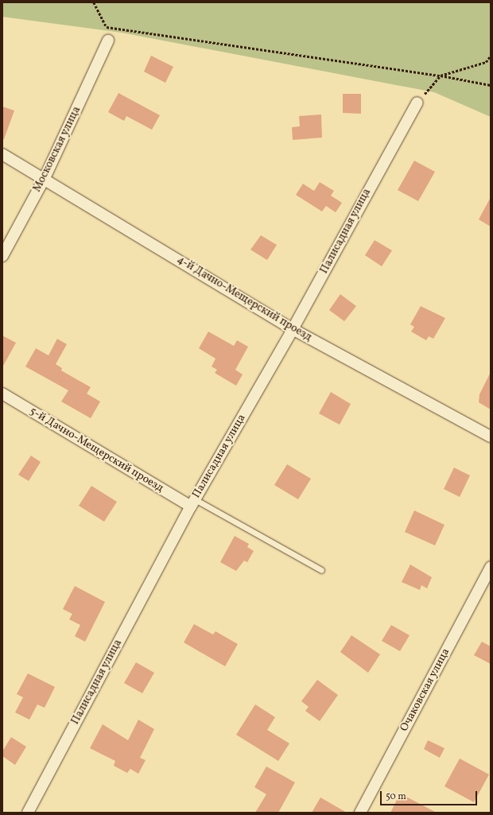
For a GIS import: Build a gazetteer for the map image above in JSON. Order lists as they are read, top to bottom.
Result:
{
  "streets": {
    "street": [
      "Московская улица",
      "Палисадная улица",
      "4-й Дачно-Мещерский проезд",
      "5-й Дачно-Мещерский проезд",
      "Очаковская улица"
    ]
  },
  "crossings": [
    ["Московская улица", "4-й Дачно-Мещерский проезд"],
    ["Палисадная улица", "4-й Дачно-Мещерский проезд"],
    ["Палисадная улица", "5-й Дачно-Мещерский проезд"]
  ],
  "scale_bar": "50 m"
}
